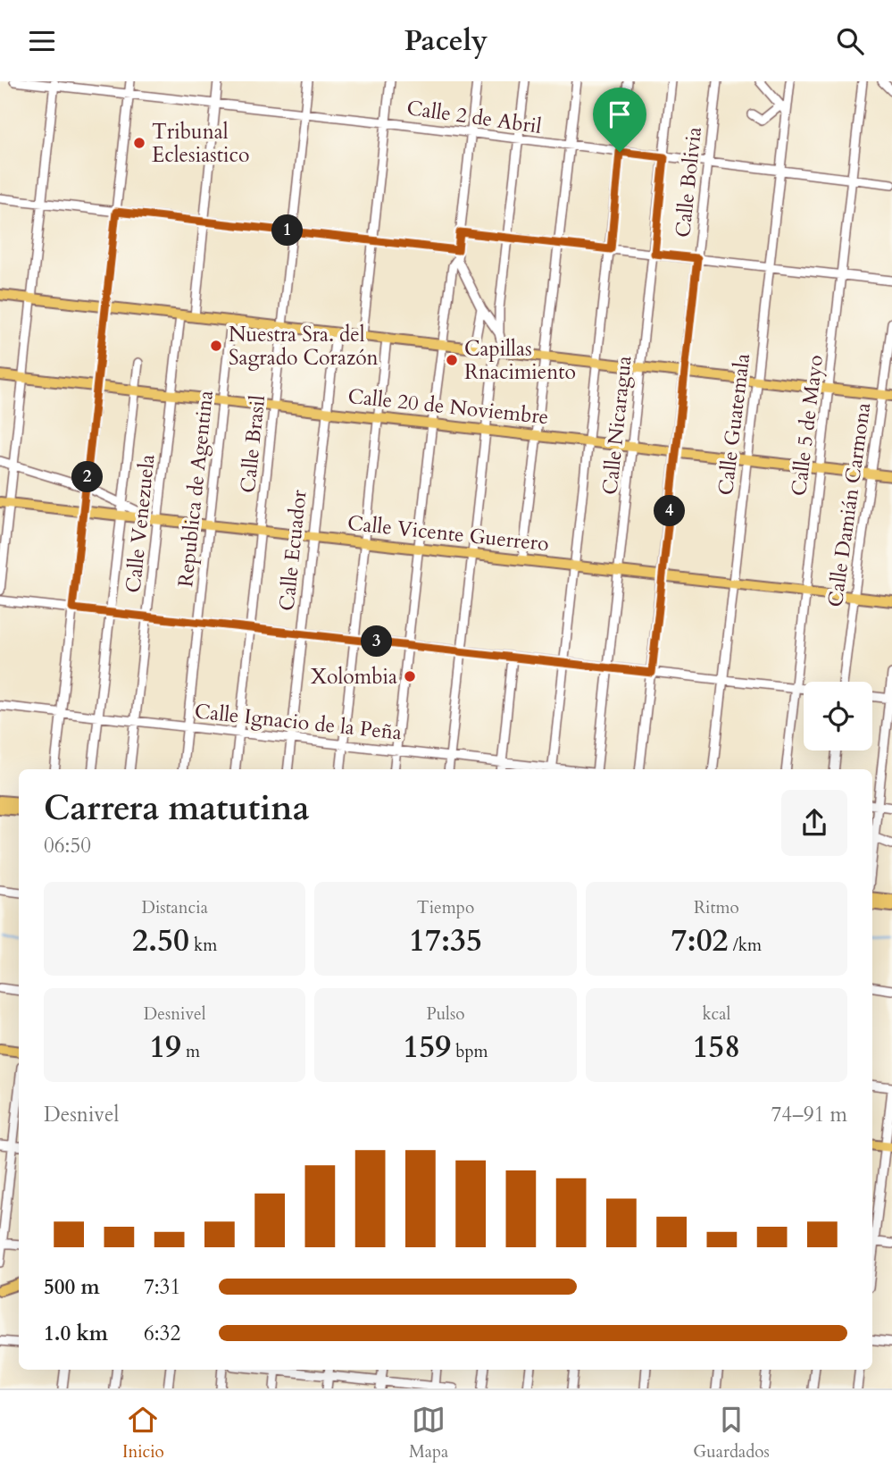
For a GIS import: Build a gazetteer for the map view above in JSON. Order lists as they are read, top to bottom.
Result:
{
  "streets": {
    "main road": ["Calle 20 de Noviembre", "Calle Vicente Guerrero"],
    "street": [
      "Calle 2 de Abril",
      "Calle Bolivia",
      "Calle Guatemala",
      "Calle Nicaragua",
      "Calle 5 de Mayo",
      "Calle Brasil",
      "Republica de Agentina",
      "Calle Damián Carmona",
      "Calle Venezuela",
      "Calle Ecuador",
      "Calle Ignacio de la Peña"
    ]
  },
  "crossings": [
    ["Calle 2 de Abril", "Calle Bolivia"],
    ["Calle 2 de Abril", "Calle Guatemala"],
    ["Calle 2 de Abril", "Calle Nicaragua"],
    ["Calle 2 de Abril", "Calle 5 de Mayo"],
    ["Calle 2 de Abril", "Calle Brasil"],
    ["Calle Bolivia", "Calle 20 de Noviembre"],
    ["Calle Bolivia", "Calle Vicente Guerrero"],
    ["Calle 20 de Noviembre", "Calle Guatemala"],
    ["Calle 20 de Noviembre", "Calle Nicaragua"],
    ["Calle 20 de Noviembre", "Calle 5 de Mayo"],
    ["Calle 20 de Noviembre", "Calle Brasil"],
    ["Calle 20 de Noviembre", "Republica de Agentina"],
    ["Calle 20 de Noviembre", "Calle Damián Carmona"],
    ["Calle 20 de Noviembre", "Calle Venezuela"],
    ["Calle 20 de Noviembre", "Calle Ecuador"],
    ["Calle Guatemala", "Calle Vicente Guerrero"],
    ["Calle Nicaragua", "Calle Vicente Guerrero"],
    ["Calle 5 de Mayo", "Calle Vicente Guerrero"],
    ["Calle Brasil", "Calle Vicente Guerrero"],
    ["Calle Brasil", "Calle Ignacio de la Peña"],
    ["Republica de Agentina", "Calle Vicente Guerrero"],
    ["Republica de Agentina", "Calle Ignacio de la Peña"],
    ["Calle Damián Carmona", "Calle Vicente Guerrero"],
    ["Calle Venezuela", "Calle Vicente Guerrero"],
    ["Calle Venezuela", "Calle Ignacio de la Peña"],
    ["Calle Vicente Guerrero", "Calle Ecuador"],
    ["Calle Ecuador", "Calle Ignacio de la Peña"]
  ],
  "places": [
    "Tribunal Eclesiastico",
    "Nuestra Sra. del Sagrado Corazón",
    "Capillas Rnacimiento",
    "Xolombia"
  ],
  "page": {
    "header": "Pacely",
    "pins": [
      "1",
      "2",
      "4",
      "3"
    ],
    "heading": ["Carrera matutina", "06:50"],
    "stats": [
      ["Distancia", "2.50 km"],
      ["Tiempo", "17:35"],
      ["Ritmo", "7:02 /km"],
      ["Desnivel", "19 m"],
      ["Pulso", "159 bpm"],
      ["kcal", "158"]
    ],
    "chart": ["Desnivel", "74–91 m"],
    "list": [
      {
        "name": "500 m",
        "note": "7:31"
      },
      {
        "name": "1.0 km",
        "note": "6:32"
      }
    ],
    "tabs": ["Inicio", "Mapa", "Guardados"]
  }
}
